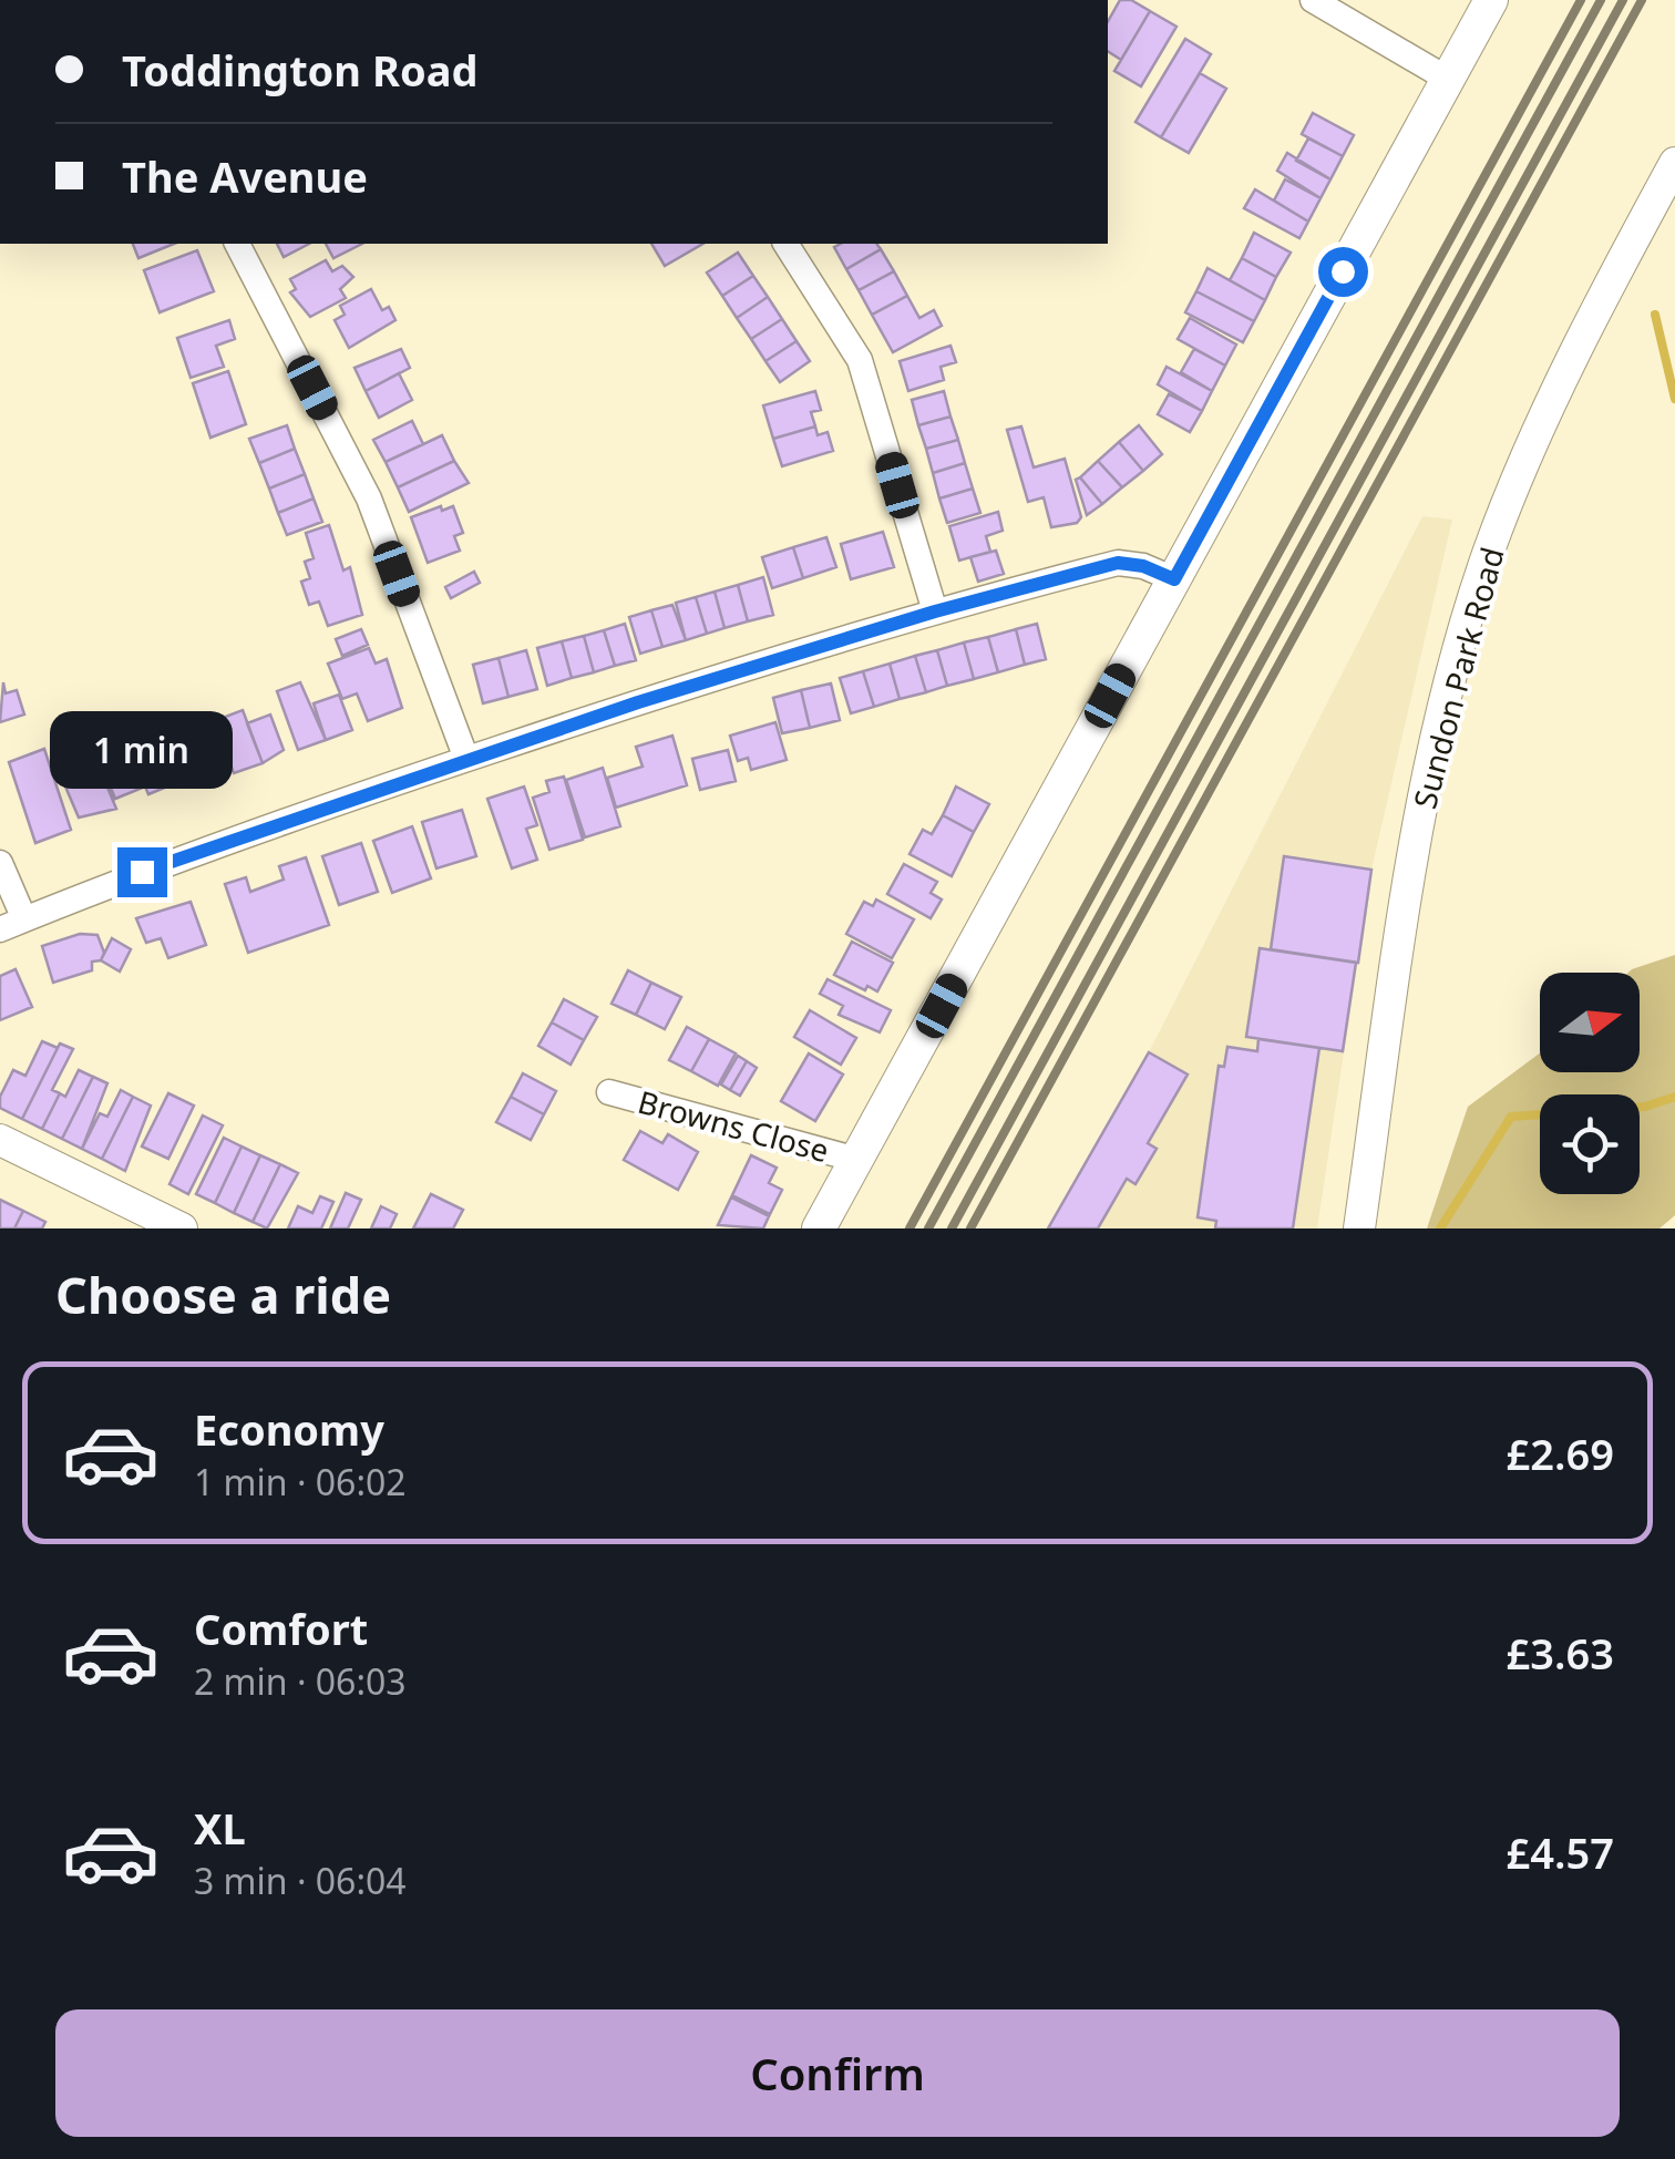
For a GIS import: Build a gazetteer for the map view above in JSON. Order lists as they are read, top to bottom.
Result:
{
  "streets": {
    "street": ["Sundon Park Road", "Browns Close"]
  },
  "north": "right",
  "page": {
    "banner": ["Toddington Road", "The Avenue"],
    "bubble": "1 min",
    "heading": "Choose a ride",
    "list": [
      {
        "name": "Economy",
        "note": "1 min · 06:02",
        "value": "£2.69"
      },
      {
        "name": "Comfort",
        "note": "2 min · 06:03",
        "value": "£3.63"
      },
      {
        "name": "XL",
        "note": "3 min · 06:04",
        "value": "£4.57"
      }
    ],
    "buttons": "Confirm"
  }
}
